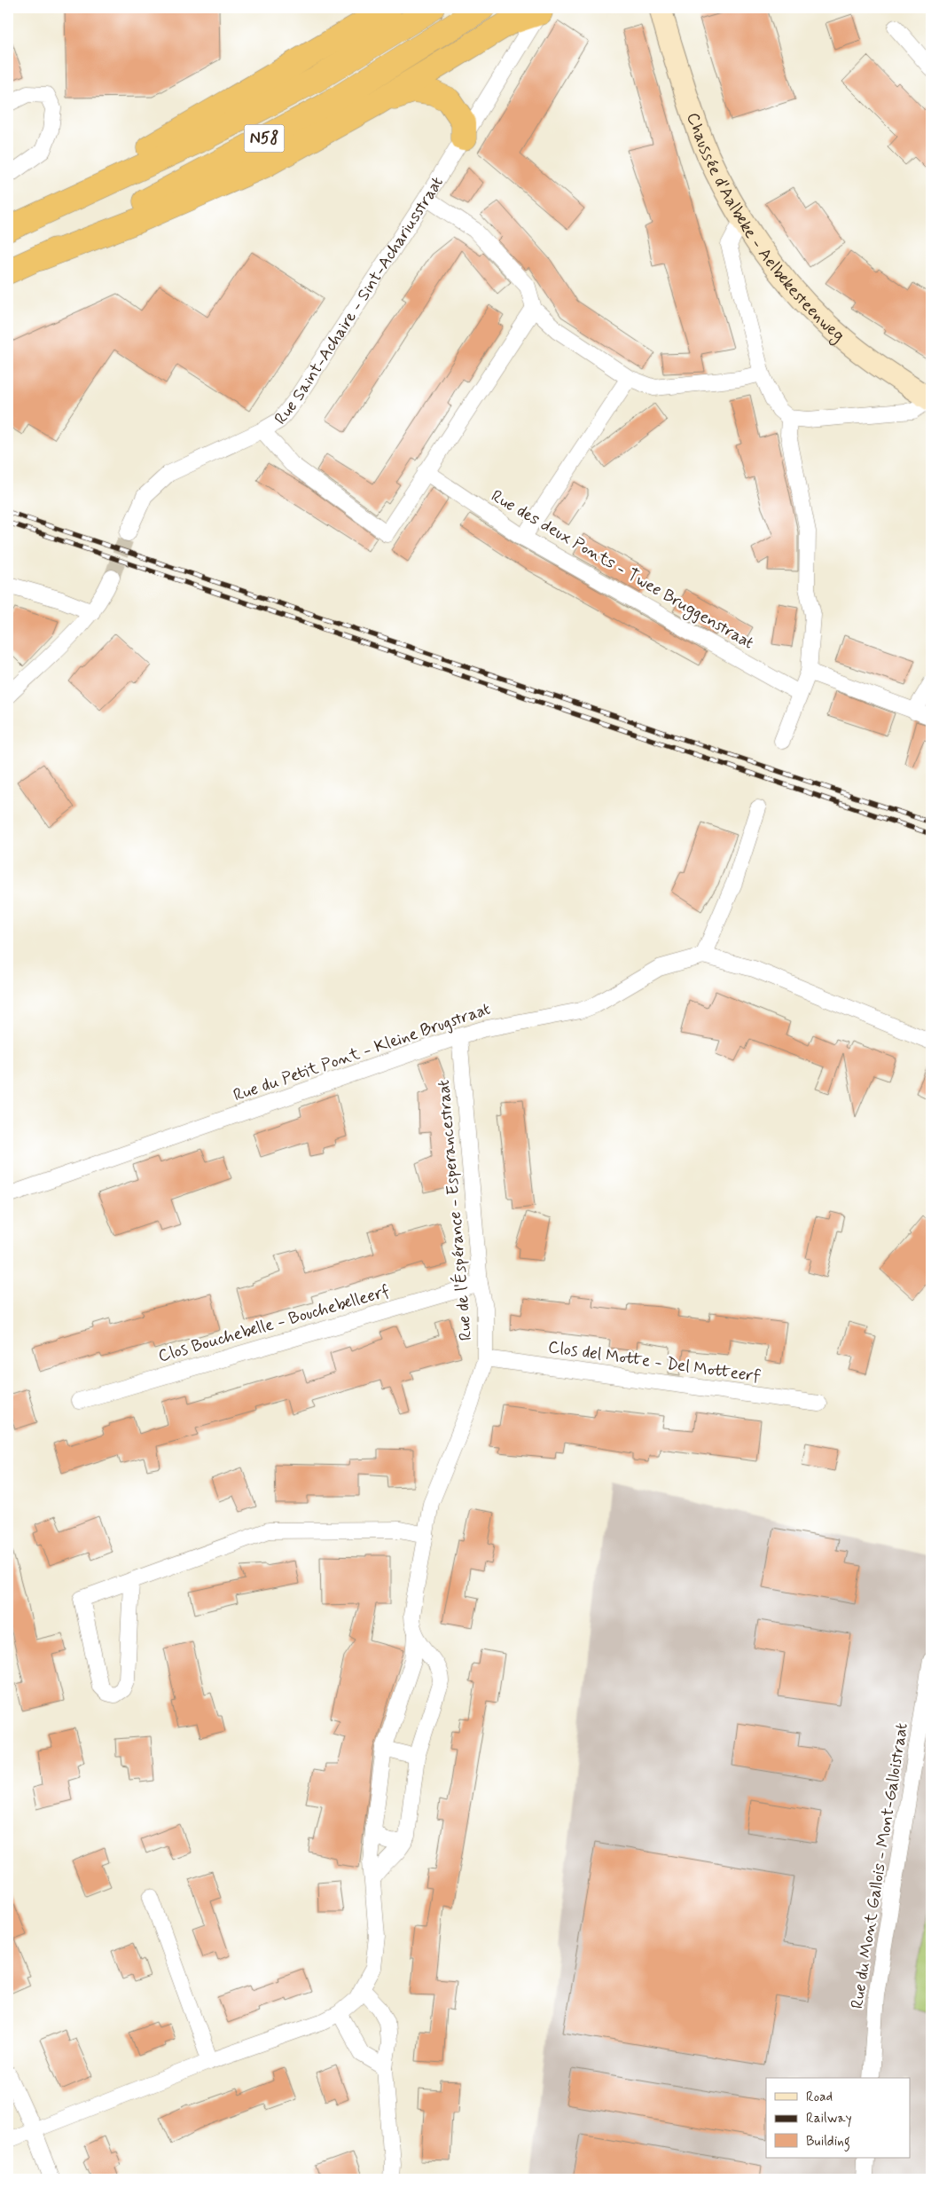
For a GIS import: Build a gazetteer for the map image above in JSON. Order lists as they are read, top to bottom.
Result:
{
  "streets": {
    "highway": ["N58"],
    "main road": ["Chaussée d'Aalbeke - Aelbekesteenweg"],
    "street": [
      "Rue Saint-Achaire - Sint-Achariusstraat",
      "Rue des deux Ponts - Twee Bruggenstraat",
      "Rue du Petit Pont - Kleine Brugstraat",
      "Rue de l'Éspérance - Esperancestraat",
      "Clos Bouchebelle - Bouchebelleerf",
      "Clos del Motte - Del Motteerf",
      "Rue du Mont Gallois - Mont-Galloistraat"
    ]
  },
  "crossings": [
    ["Rue du Petit Pont - Kleine Brugstraat", "Rue de l'Éspérance - Esperancestraat"],
    ["Rue de l'Éspérance - Esperancestraat", "Clos Bouchebelle - Bouchebelleerf"],
    ["Rue de l'Éspérance - Esperancestraat", "Clos del Motte - Del Motteerf"]
  ],
  "legend": ["Road", "Railway", "Building"]
}
